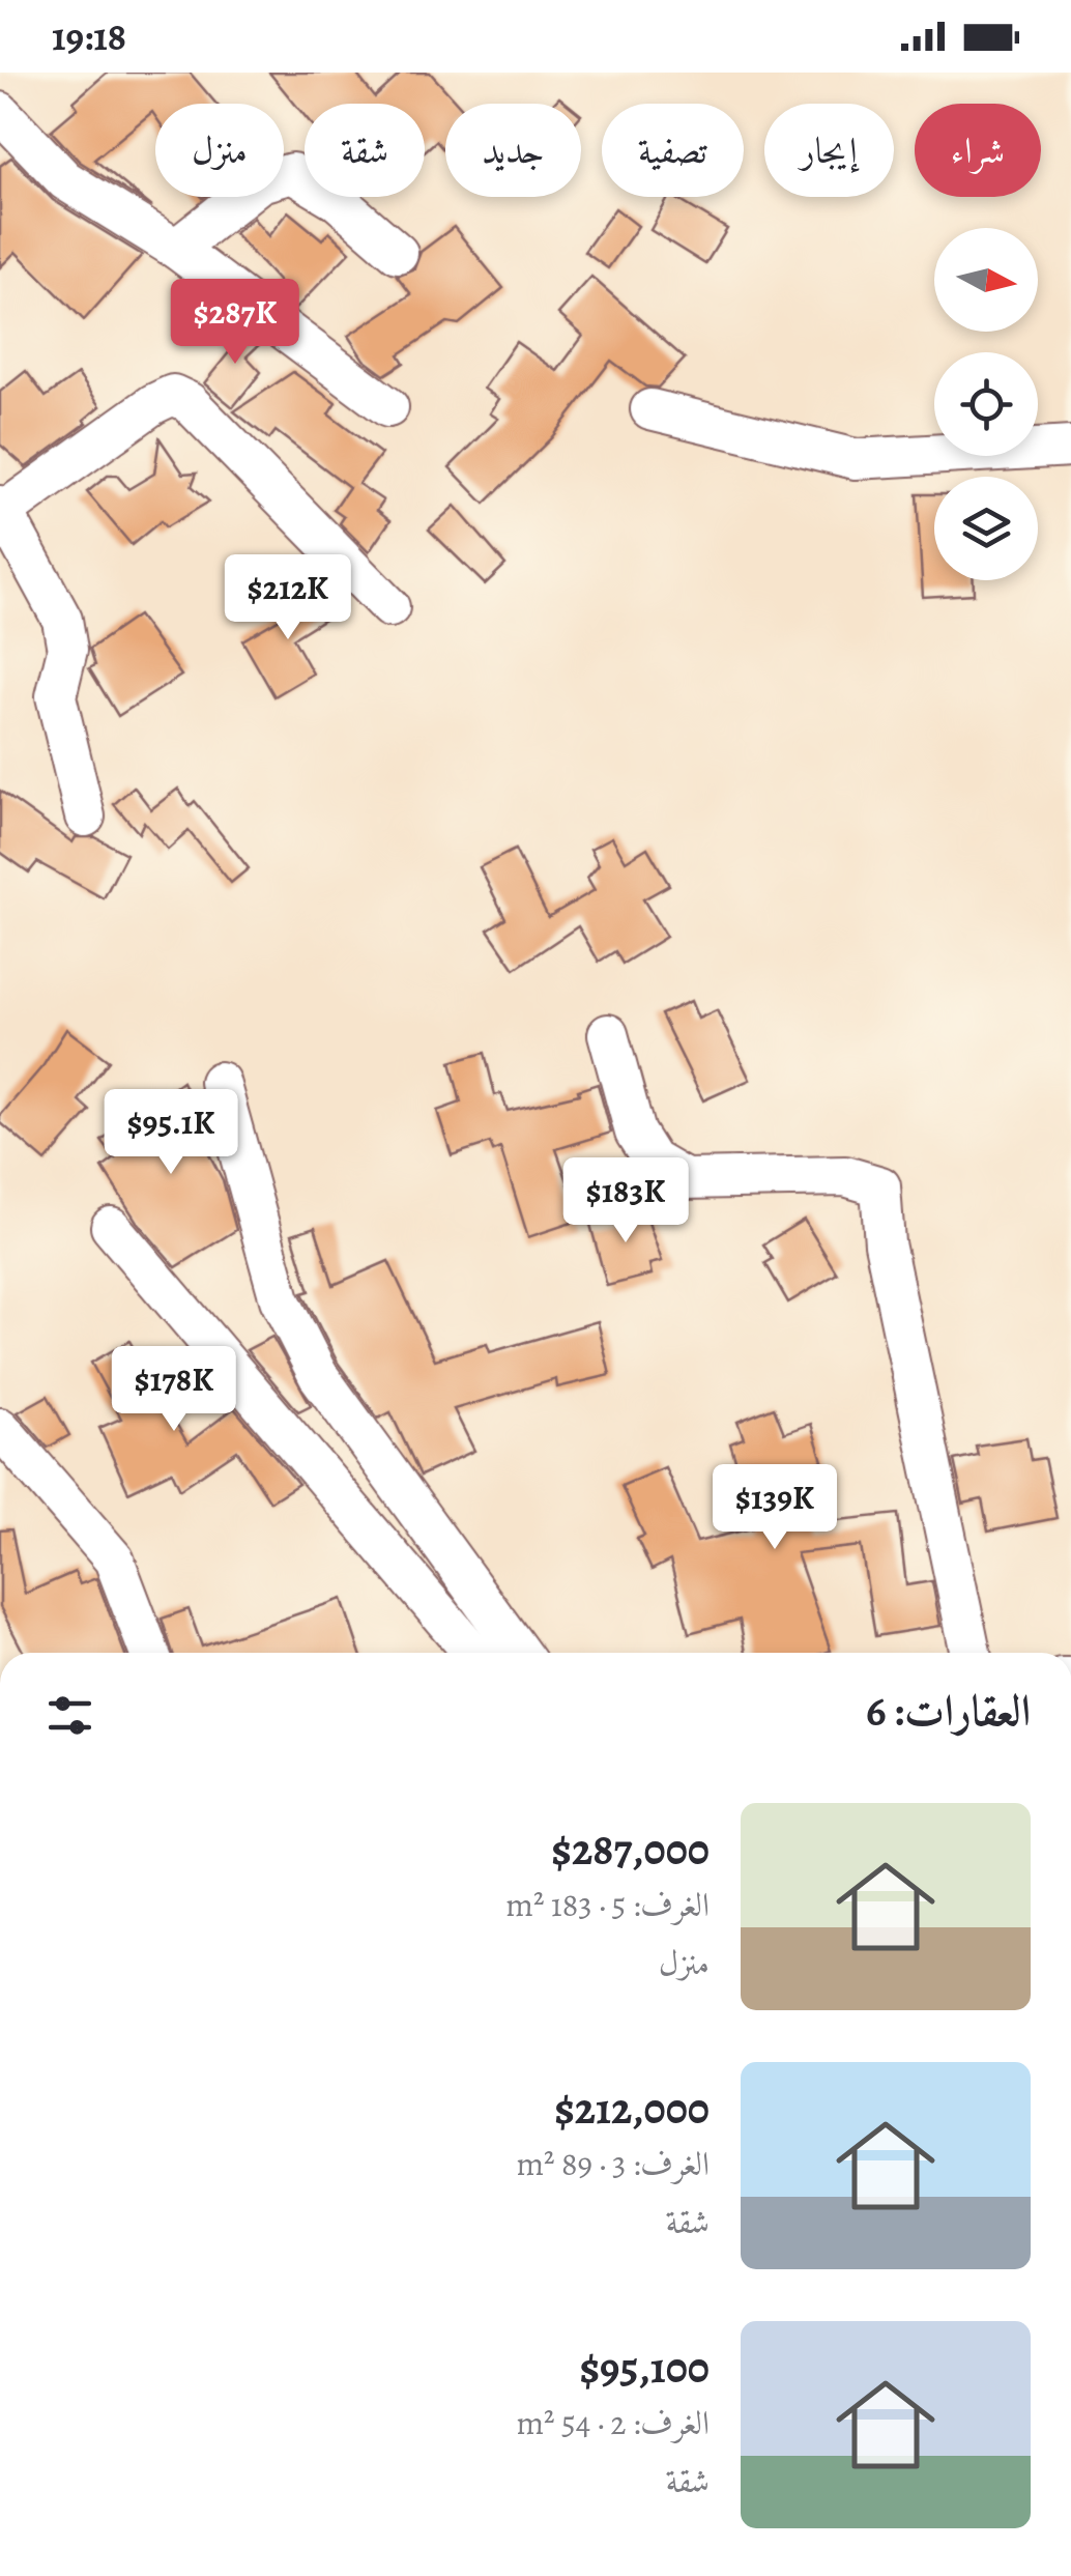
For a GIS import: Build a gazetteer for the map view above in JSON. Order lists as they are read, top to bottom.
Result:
{
  "north": "right",
  "page": {
    "status": "19:18",
    "chip": [
      "شراء",
      "إيجار",
      "تصفية",
      "جديد",
      "شقة",
      "منزل"
    ],
    "price": [
      "$287K",
      "$212K",
      "$95.1K",
      "$183K",
      "$178K",
      "$139K"
    ],
    "heading": "العقارات: 6",
    "list": [
      {
        "name": "$287,000",
        "note": "الغرف: 5 · 183 m² · منزل"
      },
      {
        "name": "$212,000",
        "note": "الغرف: 3 · 89 m² · شقة"
      },
      {
        "name": "$95,100",
        "note": "الغرف: 2 · 54 m² · شقة"
      }
    ]
  }
}
